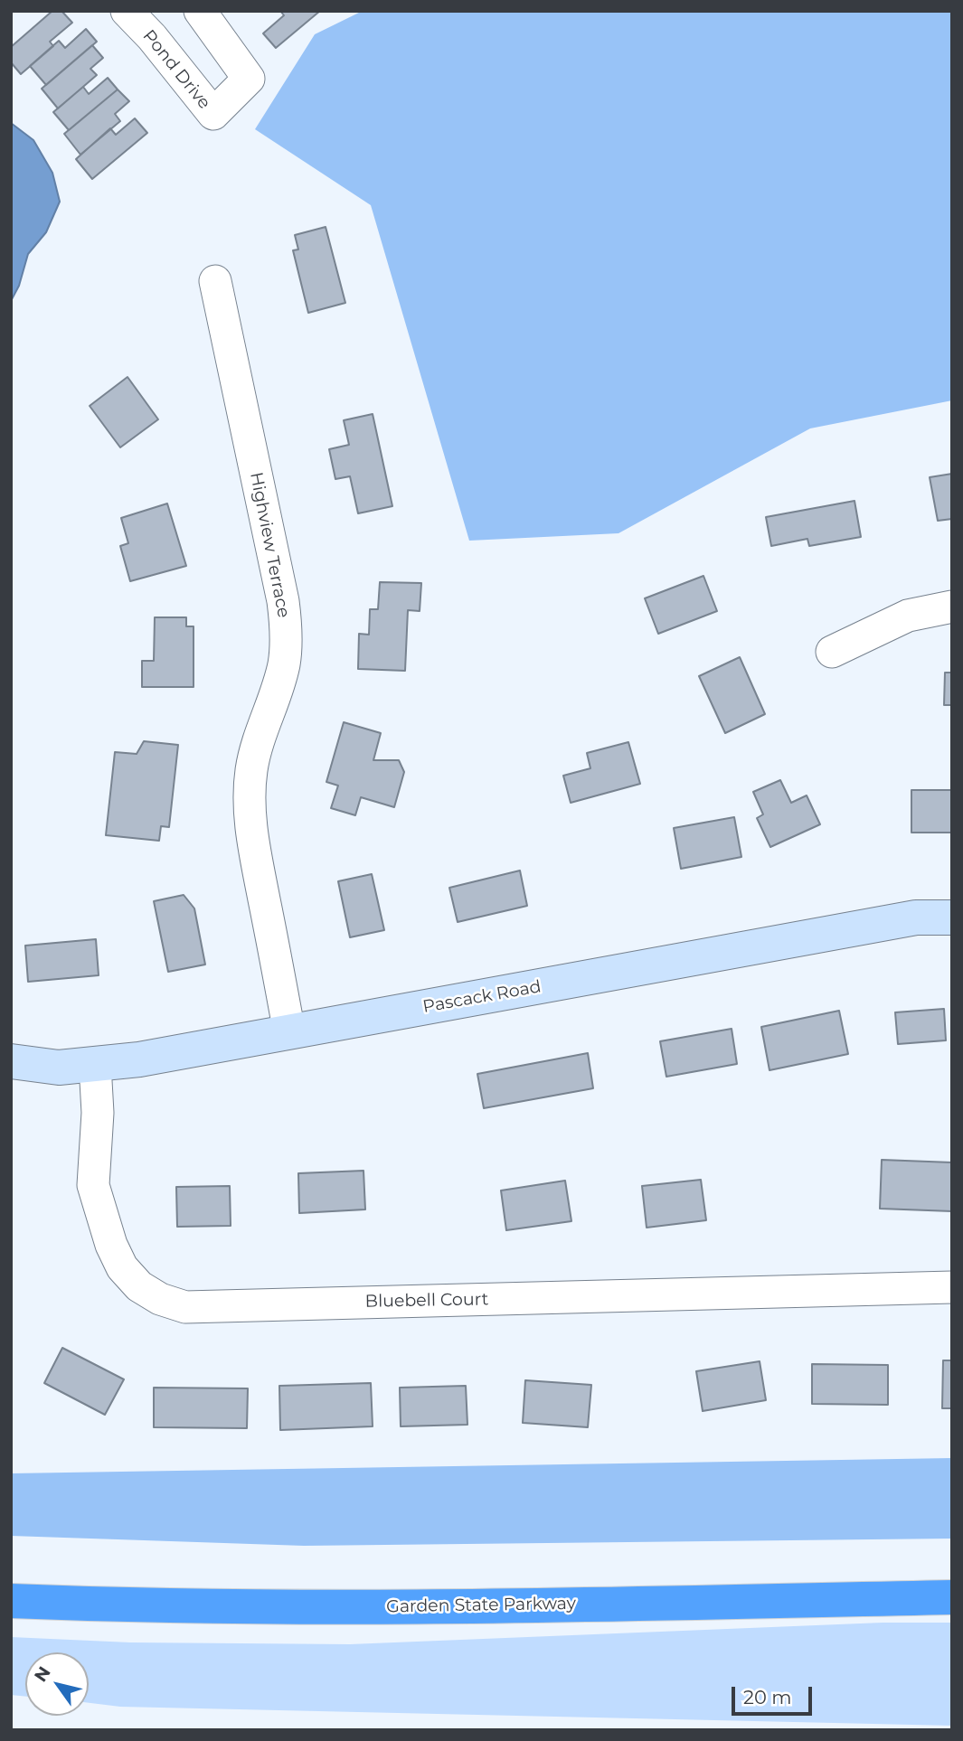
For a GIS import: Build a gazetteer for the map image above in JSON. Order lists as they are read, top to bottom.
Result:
{
  "streets": {
    "highway": ["Garden State Parkway"],
    "street": [
      "Pond Drive",
      "Highview Terrace",
      "Pascack Road",
      "Bluebell Court"
    ]
  },
  "crossings": [
    ["Highview Terrace", "Pascack Road"],
    ["Pascack Road", "Bluebell Court"]
  ],
  "scale_bar": "20 m",
  "north": "top left"
}
